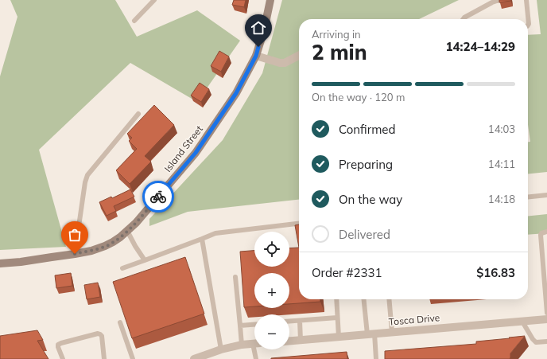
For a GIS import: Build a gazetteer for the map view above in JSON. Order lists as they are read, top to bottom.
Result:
{
  "streets": {
    "street": ["Island Street", "Tosca Drive"]
  },
  "page": {
    "heading": ["2 min", "Arriving in", "14:24–14:29"],
    "panel": ["Order #2331", "$16.83"],
    "bar": "On the way · 120 m",
    "list": [
      ["Confirmed", "14:03"],
      ["Preparing", "14:11"],
      ["On the way", "14:18"],
      "Delivered"
    ],
    "map_buttons": ["+", "−"]
  }
}
